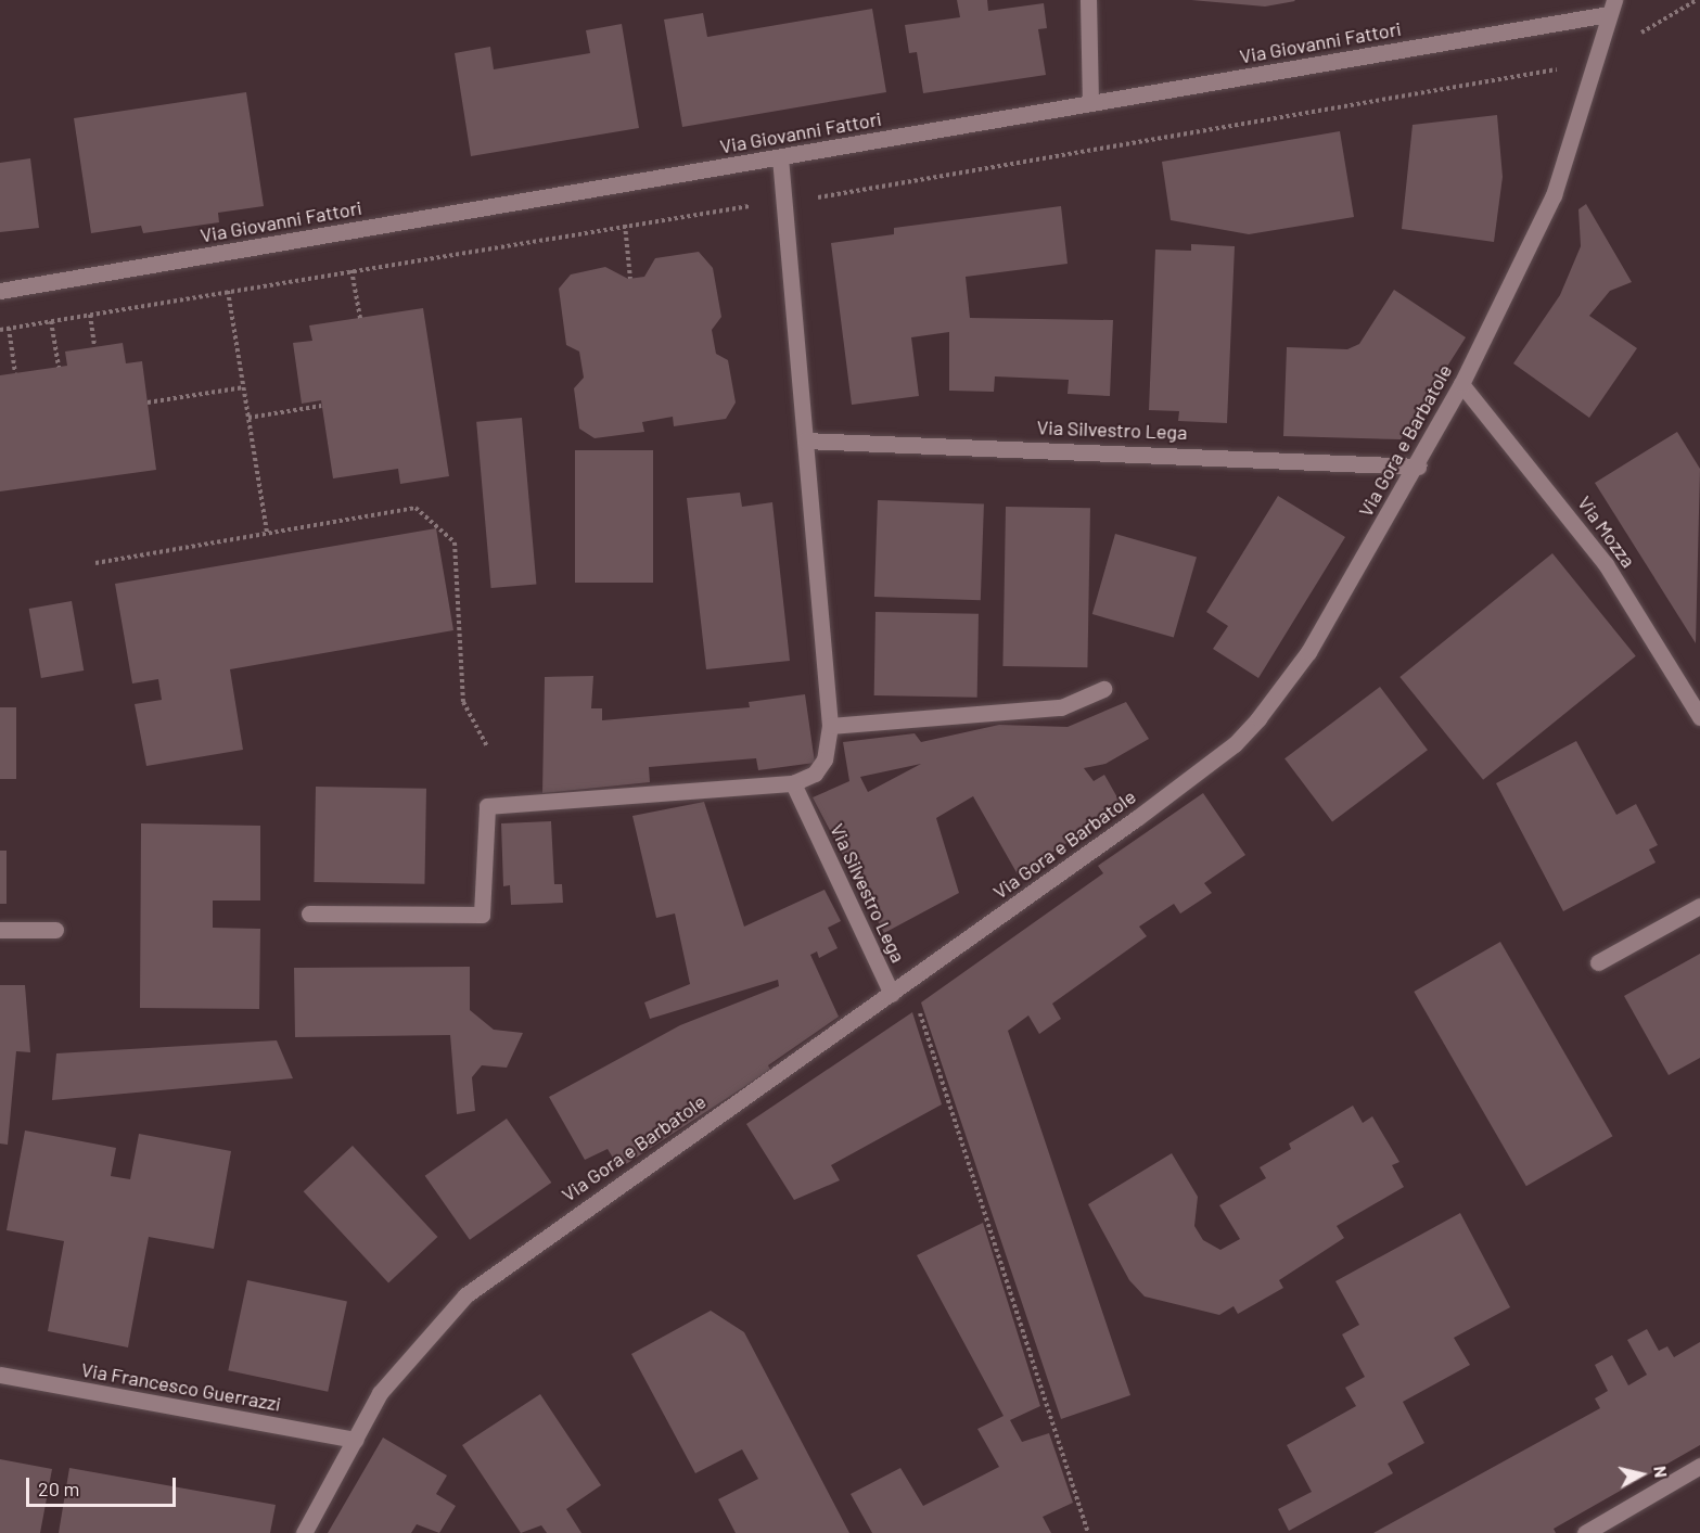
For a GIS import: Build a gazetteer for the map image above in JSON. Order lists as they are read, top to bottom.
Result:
{
  "streets": {
    "street": [
      "Via Giovanni Fattori",
      "Via Silvestro Lega",
      "Via Gora e Barbatole",
      "Via Mozza",
      "Via Francesco Guerrazzi"
    ]
  },
  "crossings": [
    ["Via Giovanni Fattori", "Via Gora e Barbatole"],
    ["Via Silvestro Lega", "Via Gora e Barbatole"],
    ["Via Gora e Barbatole", "Via Mozza"],
    ["Via Gora e Barbatole", "Via Francesco Guerrazzi"]
  ],
  "scale_bar": "20 m",
  "north": "right"
}
